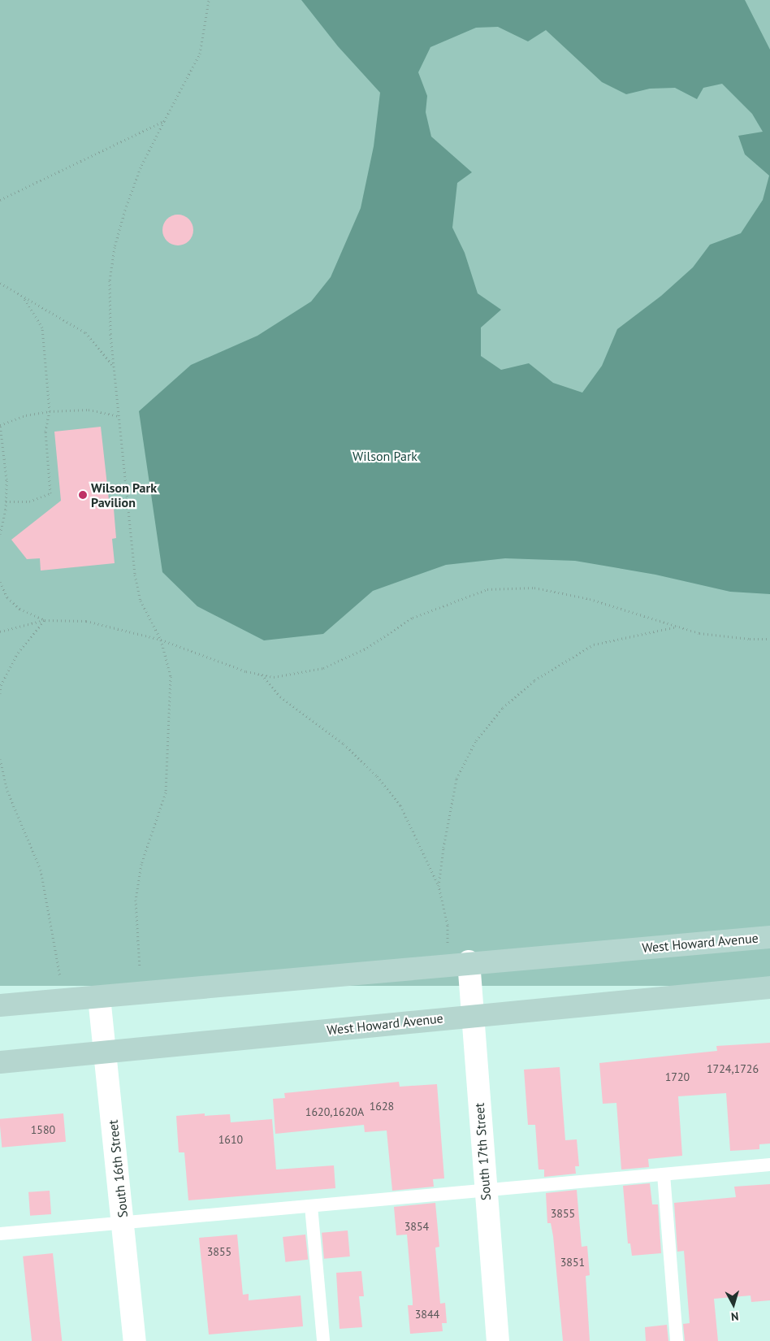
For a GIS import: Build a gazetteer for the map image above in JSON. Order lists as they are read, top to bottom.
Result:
{
  "streets": {
    "main road": ["West Howard Avenue"],
    "street": ["South 17th Street", "South 16th Street"]
  },
  "crossings": [
    ["West Howard Avenue", "South 17th Street"],
    ["West Howard Avenue", "South 16th Street"]
  ],
  "parks": ["Wilson Park"],
  "places": ["Wilson Park Pavilion"],
  "house_numbers": [
    "1724,1726",
    "1720",
    "1628",
    "1620,1620A",
    "1580",
    "1610",
    "3855",
    "3854",
    "3855",
    "3851",
    "3844"
  ],
  "north": "bottom"
}
